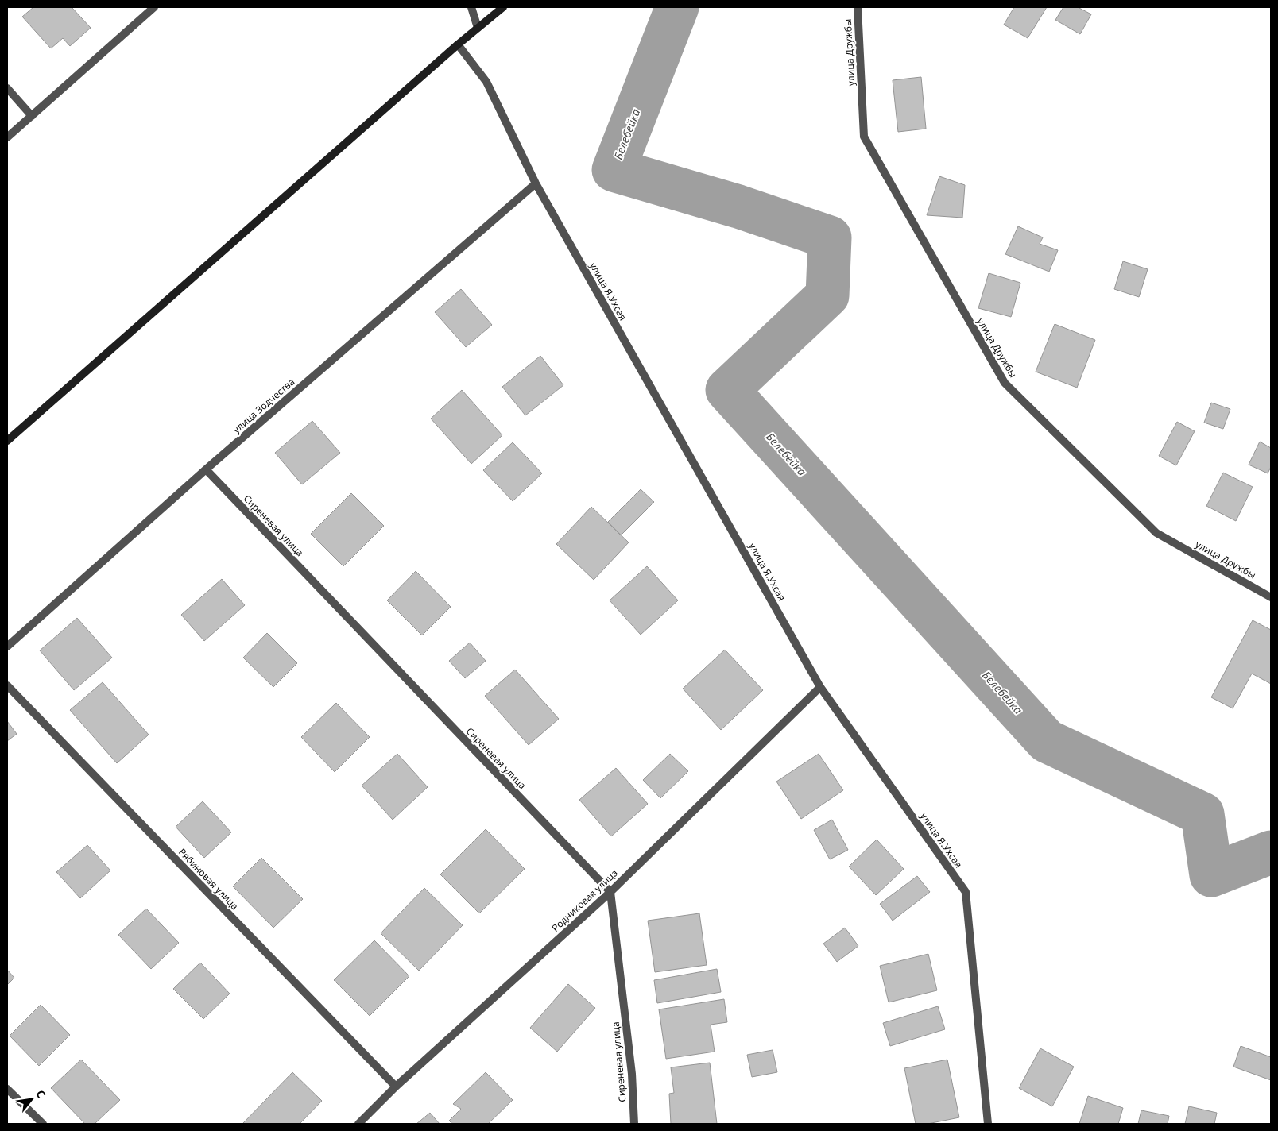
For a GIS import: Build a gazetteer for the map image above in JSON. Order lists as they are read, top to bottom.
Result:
{
  "streets": {
    "street": [
      "улица Дружбы",
      "улица Я.Ухсая",
      "улица Зодчества",
      "Сиреневая улица",
      "Рябиновая улица",
      "Родниковая улица"
    ]
  },
  "crossings": [
    ["улица Я.Ухсая", "улица Зодчества"],
    ["улица Я.Ухсая", "Родниковая улица"],
    ["улица Зодчества", "Сиреневая улица"],
    ["Сиреневая улица", "Родниковая улица"],
    ["Рябиновая улица", "Родниковая улица"]
  ],
  "water": ["Белебейка"],
  "north": "top right"
}
